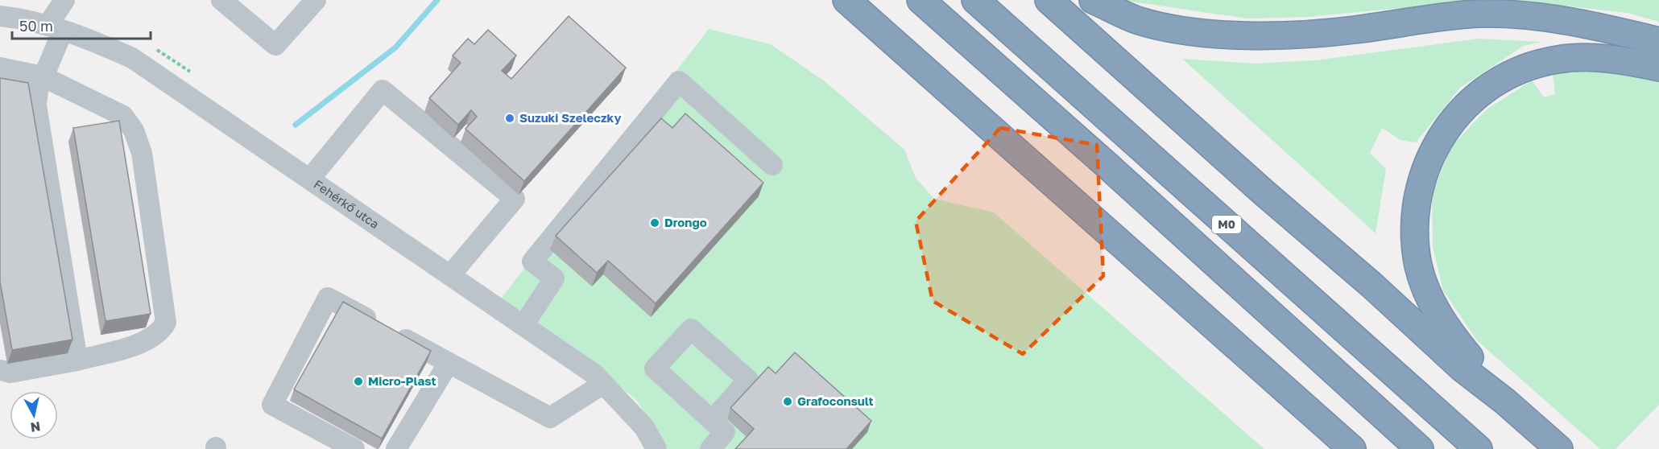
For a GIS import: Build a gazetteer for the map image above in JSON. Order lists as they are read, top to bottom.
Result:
{
  "streets": {
    "highway": ["M0"],
    "street": ["Fehérkő utca"]
  },
  "places": [
    "Suzuki Szeleczky",
    "Drongo",
    "Micro-Plast",
    "Grafoconsult"
  ],
  "scale_bar": "50 m",
  "north": "bottom"
}
